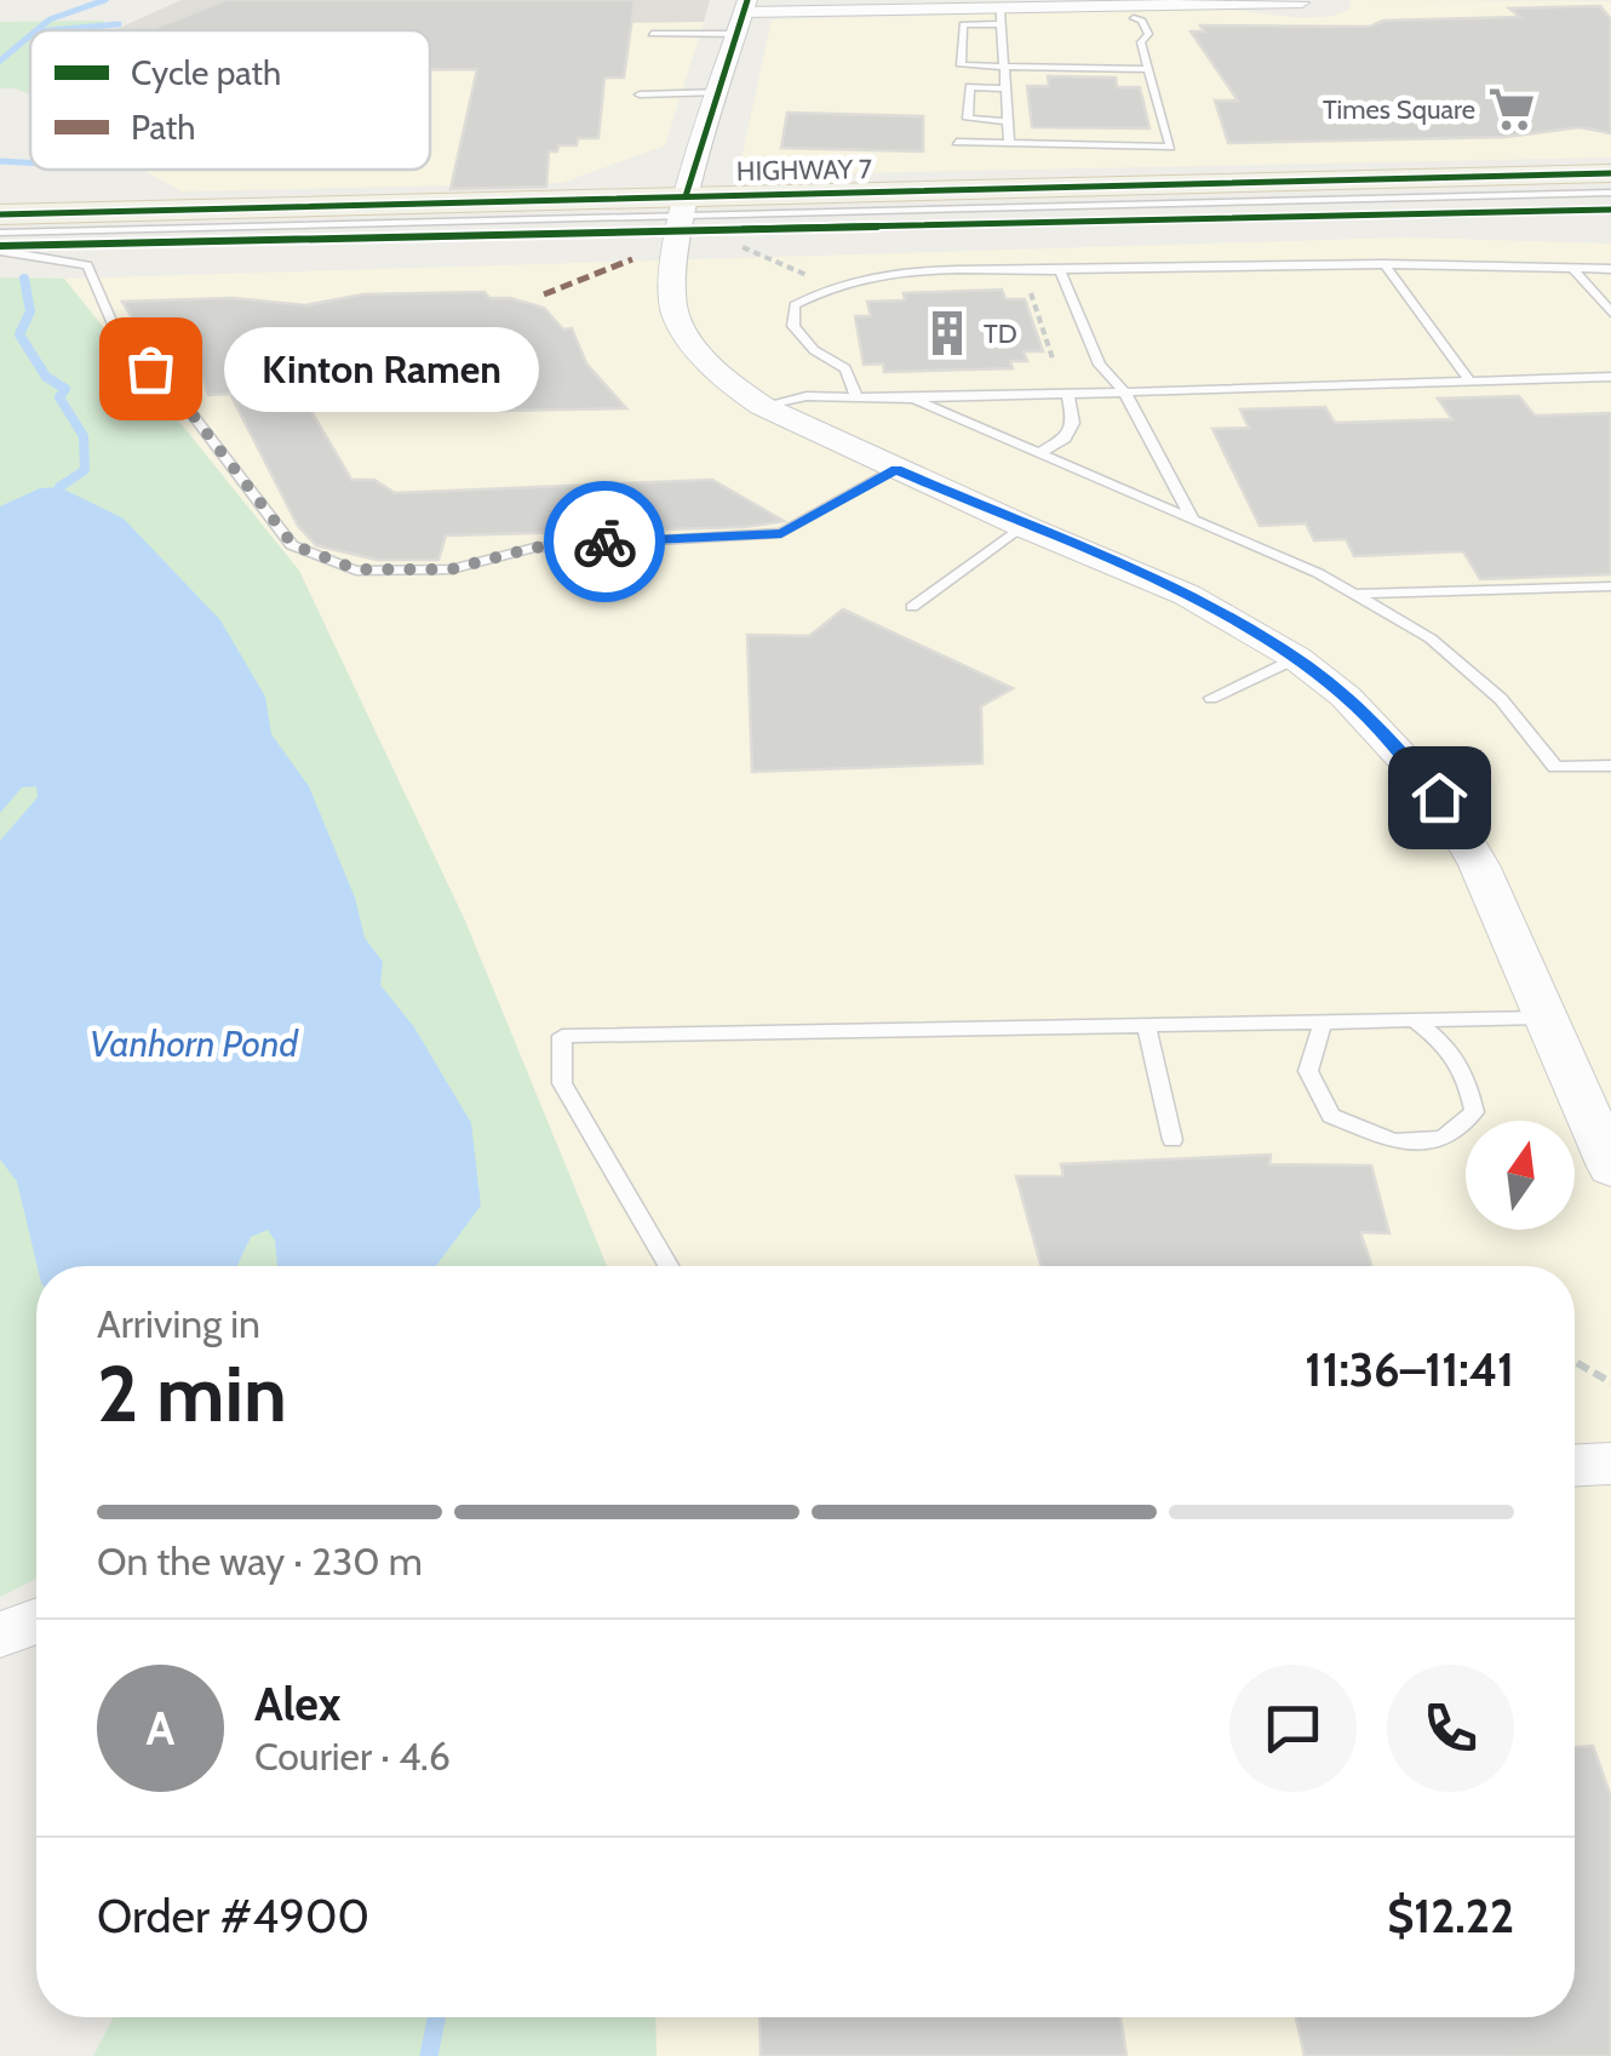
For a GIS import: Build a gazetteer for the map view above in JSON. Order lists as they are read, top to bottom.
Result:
{
  "streets": {
    "main road": ["HIGHWAY 7"]
  },
  "water": ["Vanhorn Pond"],
  "places": {
    "supermarket": ["Times Square"],
    "building": ["TD"],
    "other": ["Kinton Ramen"]
  },
  "legend": ["Cycle path", "Path"],
  "north": "top",
  "page": {
    "bubble": "Kinton Ramen",
    "heading": ["2 min", "Arriving in", "11:36–11:41"],
    "panel": [
      "Alex",
      "Courier · 4.6",
      "Order #4900",
      "$12.22"
    ],
    "bar": "On the way · 230 m",
    "round": "A"
  }
}
